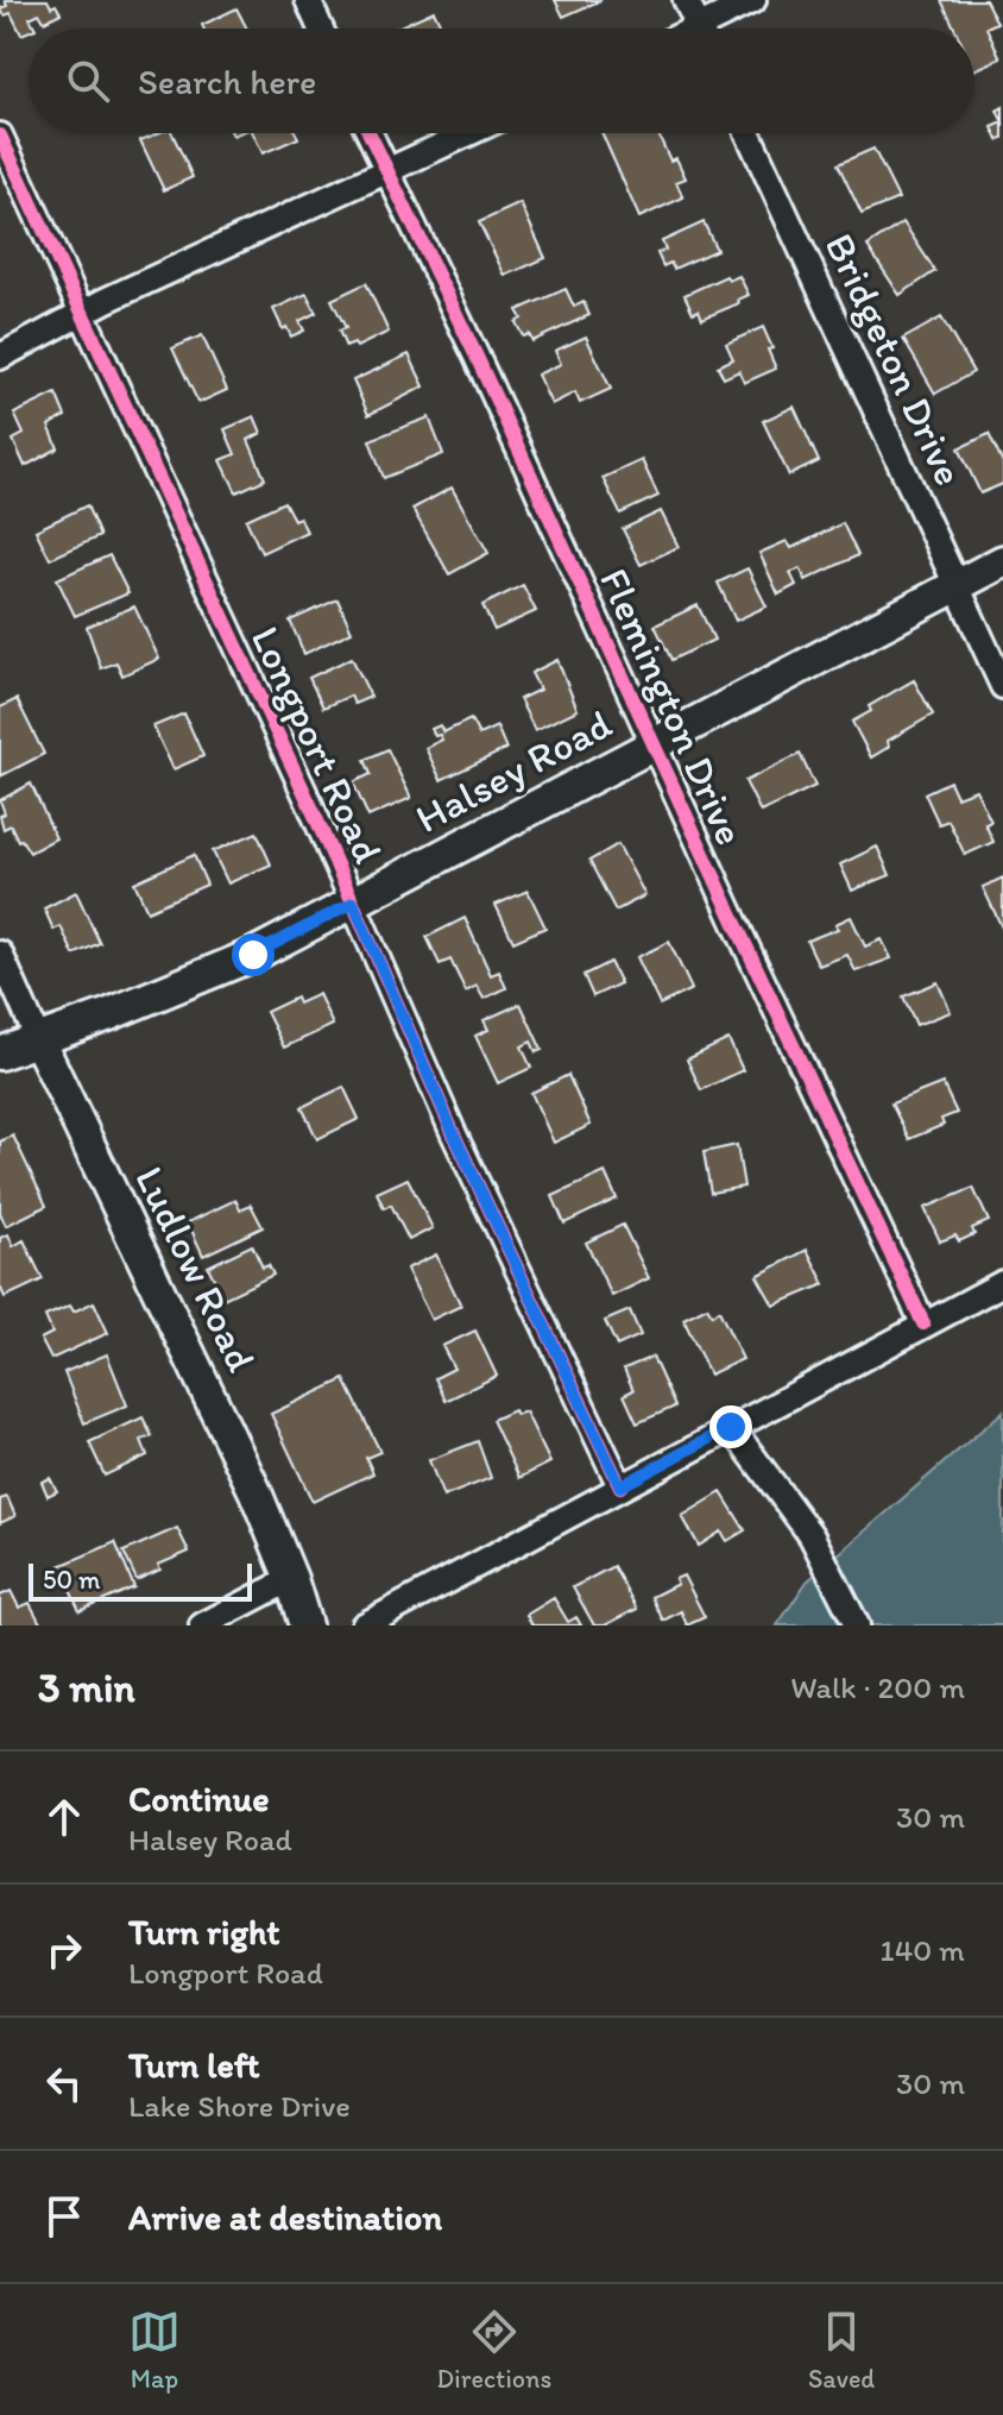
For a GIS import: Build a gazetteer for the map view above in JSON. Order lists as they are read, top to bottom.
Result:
{
  "streets": {
    "street": [
      "Bridgeton Drive",
      "Flemington Drive",
      "Longport Road",
      "Halsey Road",
      "Ludlow Road"
    ]
  },
  "crossings": [
    ["Bridgeton Drive", "Halsey Road"],
    ["Flemington Drive", "Halsey Road"],
    ["Longport Road", "Halsey Road"],
    ["Halsey Road", "Ludlow Road"]
  ],
  "scale_bar": "50 m",
  "page": {
    "search": "Search here",
    "scale": "50 m",
    "heading": ["3 min", "Walk · 200 m"],
    "list": [
      ["Continue", "Halsey Road", "30 m"],
      ["Turn right", "Longport Road", "140 m"],
      ["Turn left", "Lake Shore Drive", "30 m"],
      "Arrive at destination"
    ],
    "nav": ["Map", "Directions", "Saved"]
  }
}
